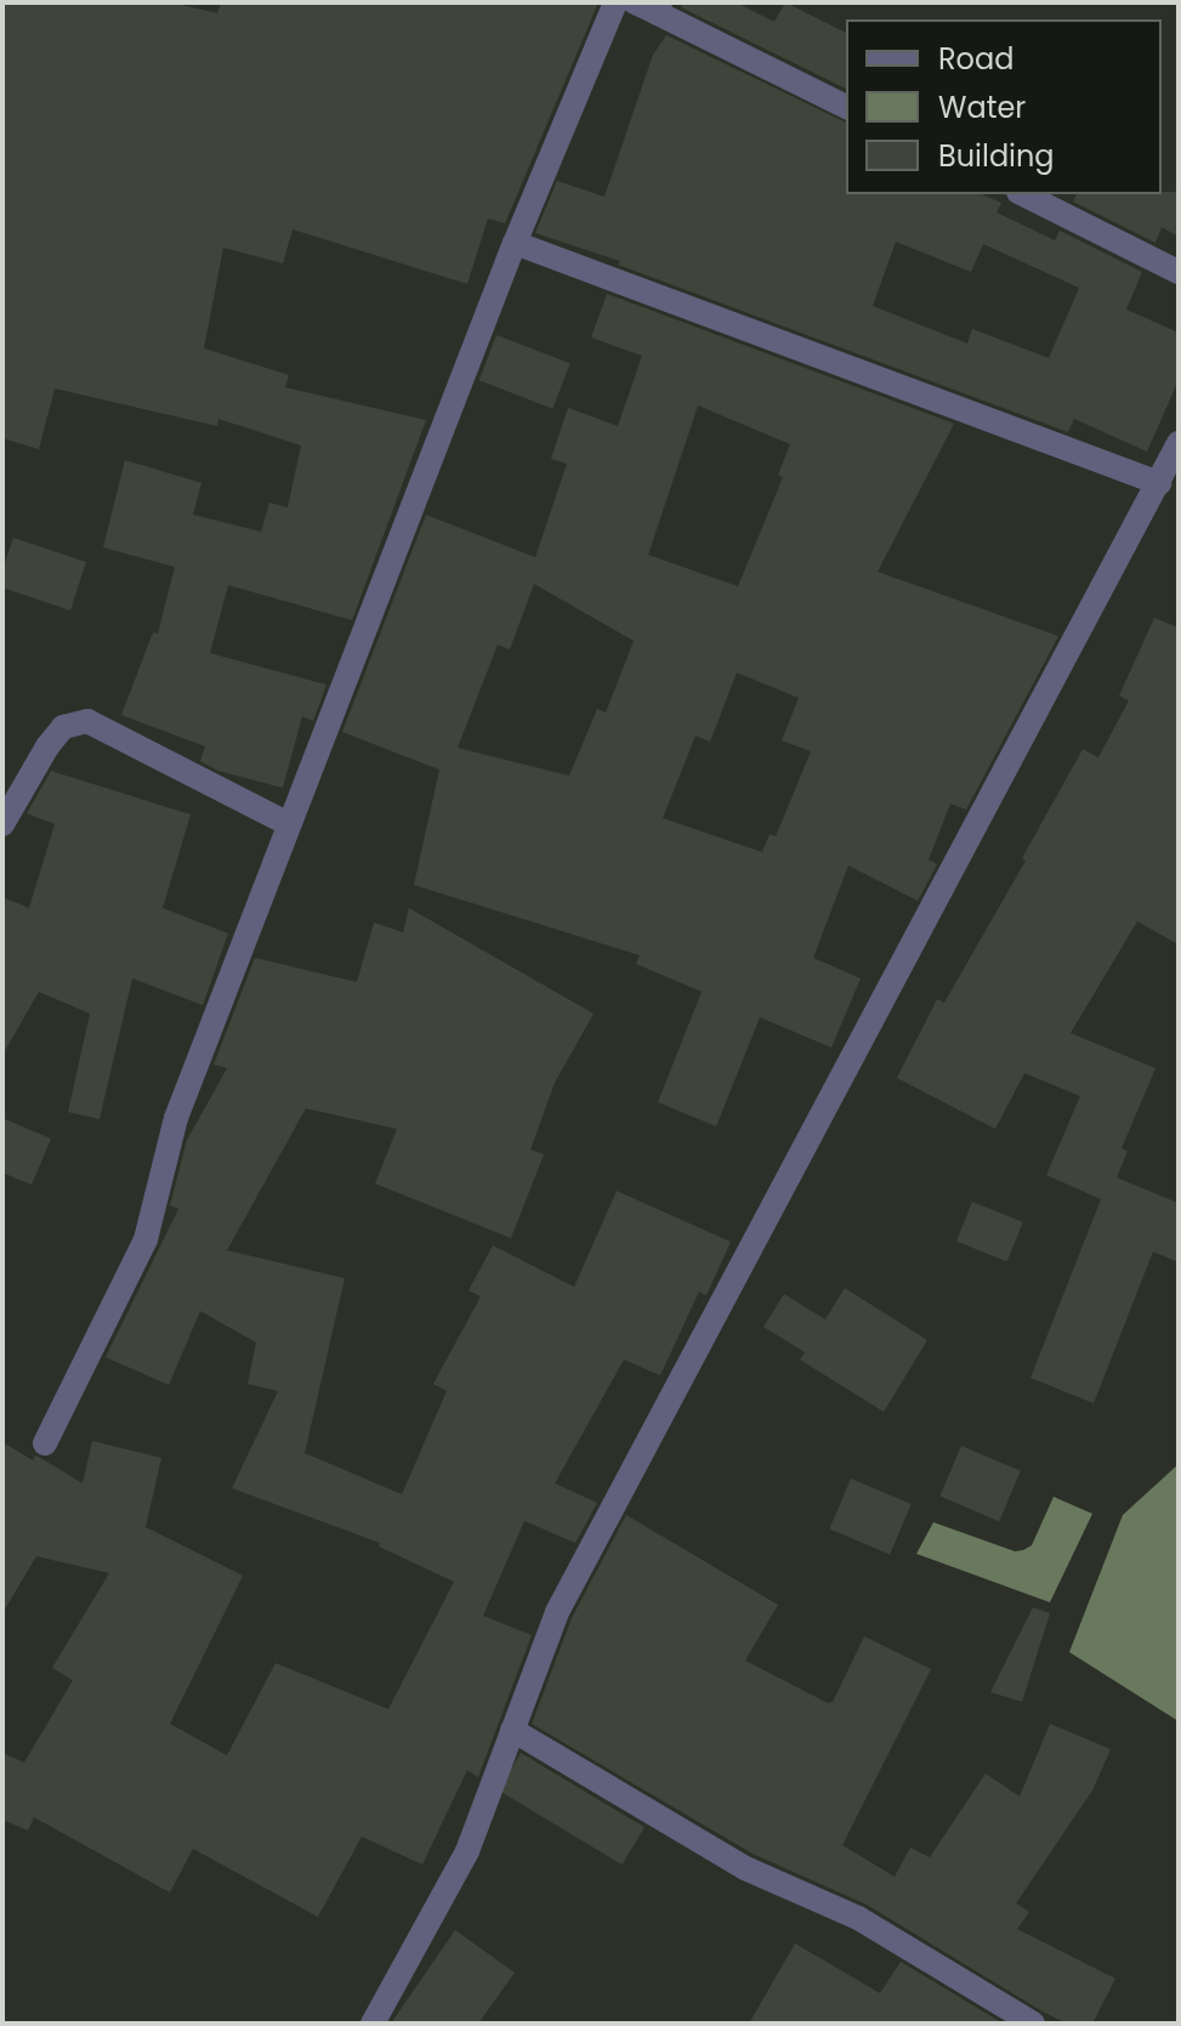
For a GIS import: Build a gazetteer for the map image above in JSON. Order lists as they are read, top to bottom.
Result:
{
  "legend": ["Road", "Water", "Building"]
}
